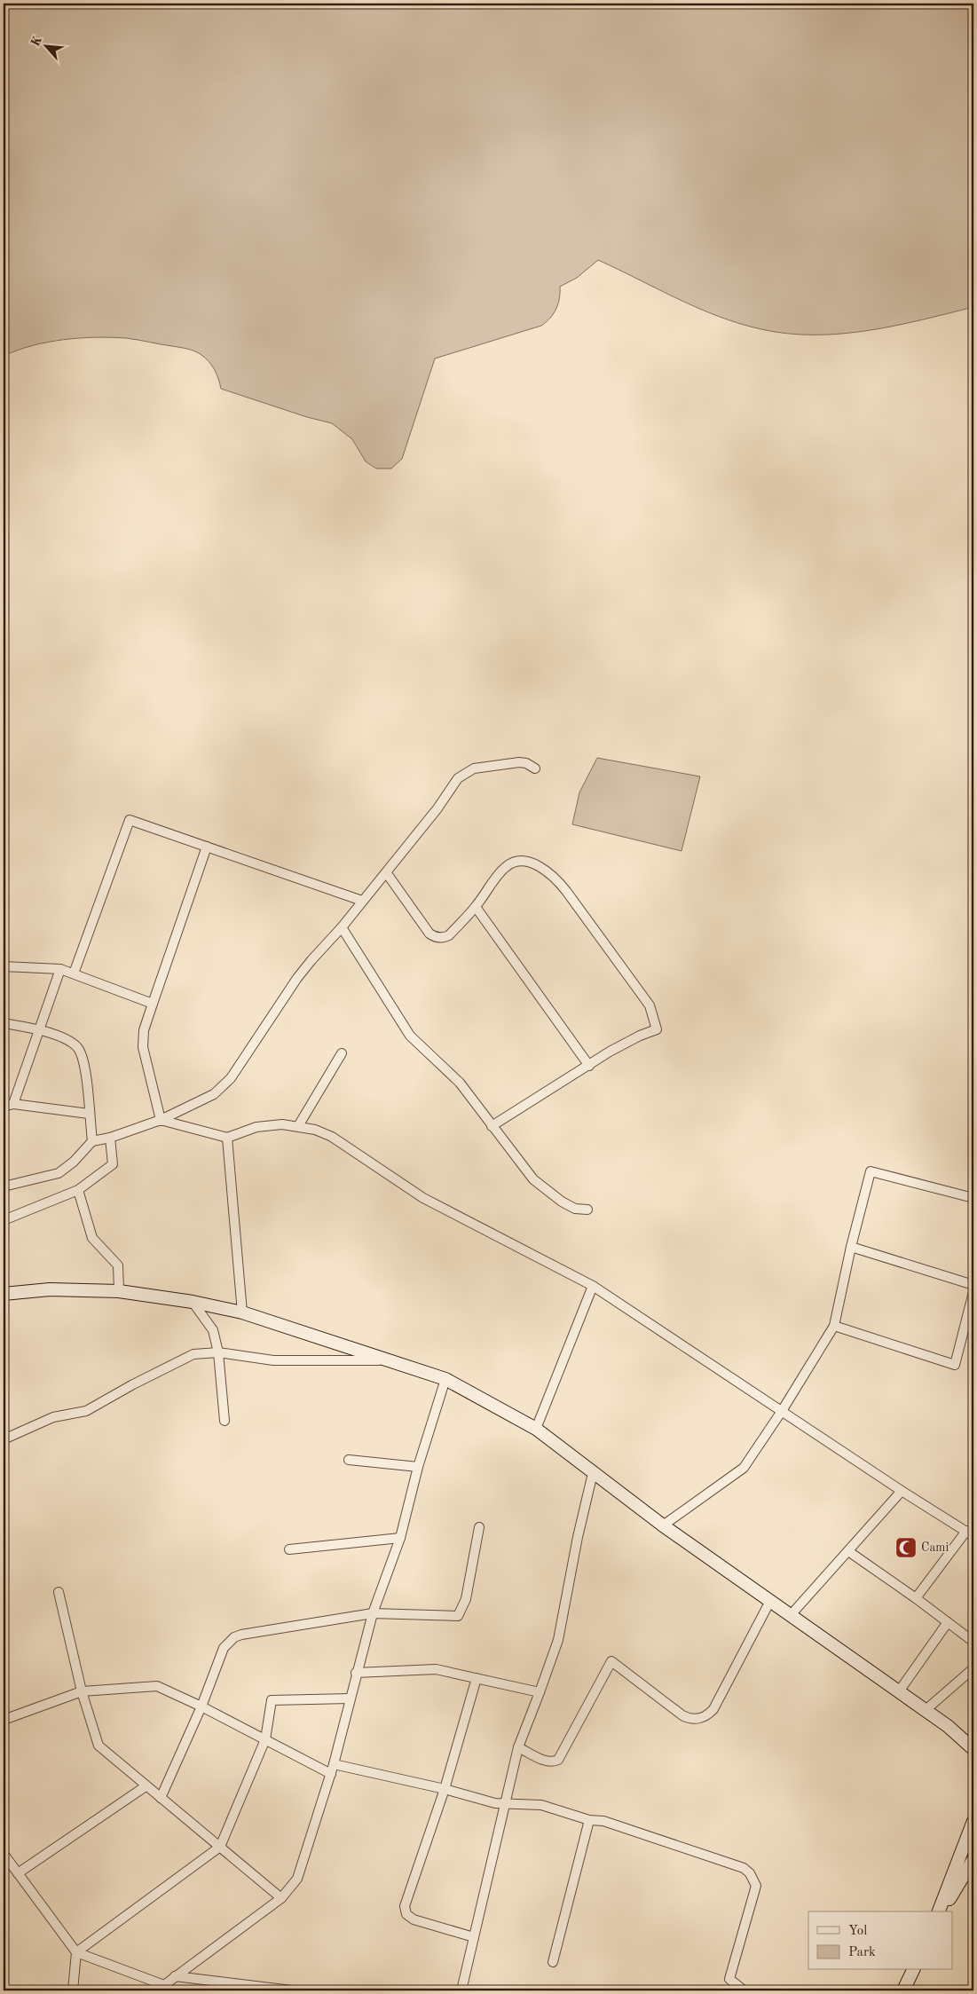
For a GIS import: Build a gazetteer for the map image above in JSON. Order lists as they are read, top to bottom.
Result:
{
  "places": {
    "mosque": ["Cami"]
  },
  "legend": ["Yol", "Park"],
  "north": "top left"
}
